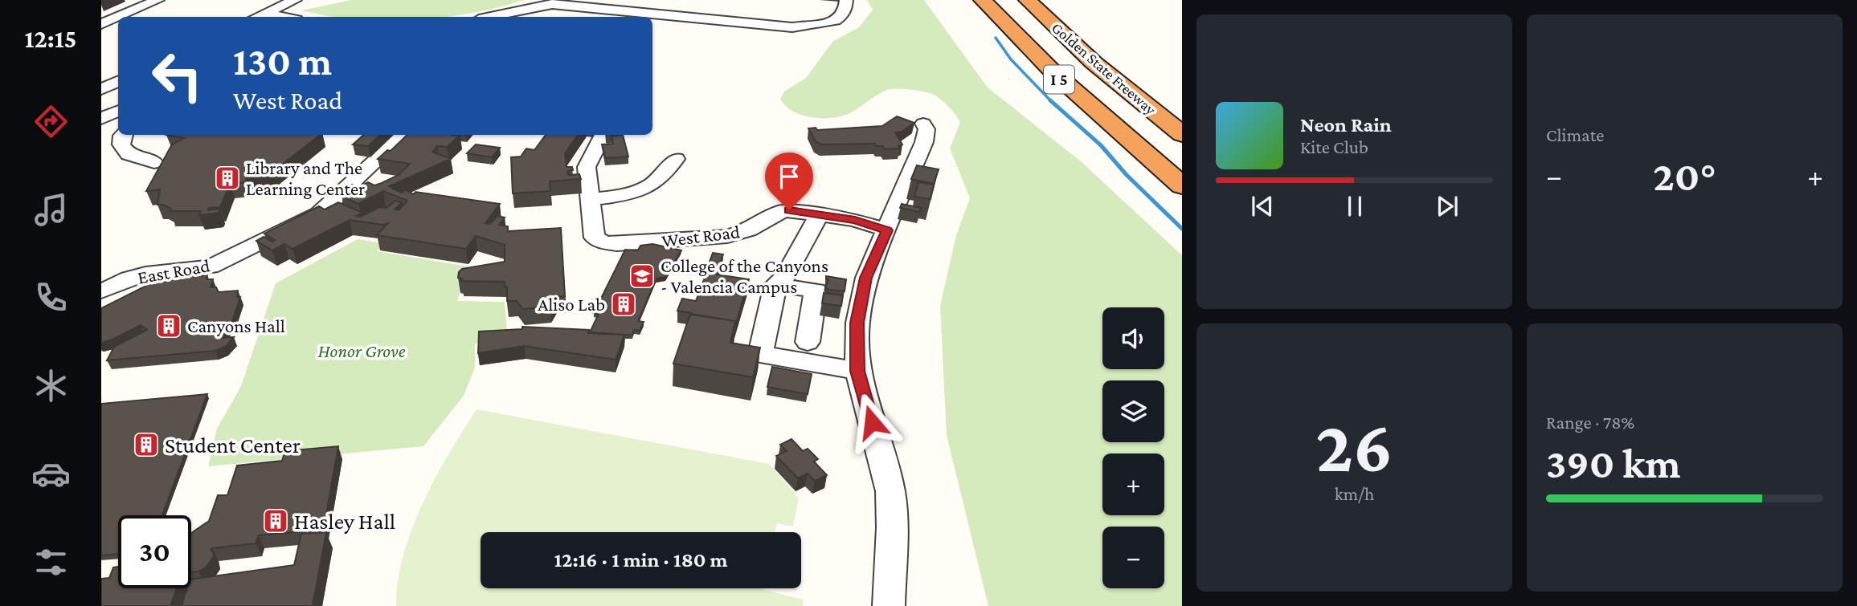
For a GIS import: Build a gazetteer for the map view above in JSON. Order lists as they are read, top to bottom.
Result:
{
  "streets": {
    "highway": ["Golden State Freeway", "I 5"],
    "street": ["West Road", "East Road"]
  },
  "parks": ["Honor Grove"],
  "places": {
    "building": [
      "Library and The Learning Center",
      "Aliso Lab",
      "Canyons Hall",
      "Student Center",
      "Hasley Hall"
    ],
    "school or university": ["College of the Canyons - Valencia Campus"]
  },
  "page": {
    "tabs": "12:15",
    "tile": [
      "Climate",
      ["26", "km/h"],
      ["Range · 78%", "390 km"]
    ],
    "turn": ["130 m", "West Road"],
    "song": ["Neon Rain", "Kite Club"],
    "heat": ["−", "20°", "+"],
    "map_buttons": ["+", "−"],
    "limit": "30",
    "trip": "12:16 · 1 min · 180 m"
  }
}
